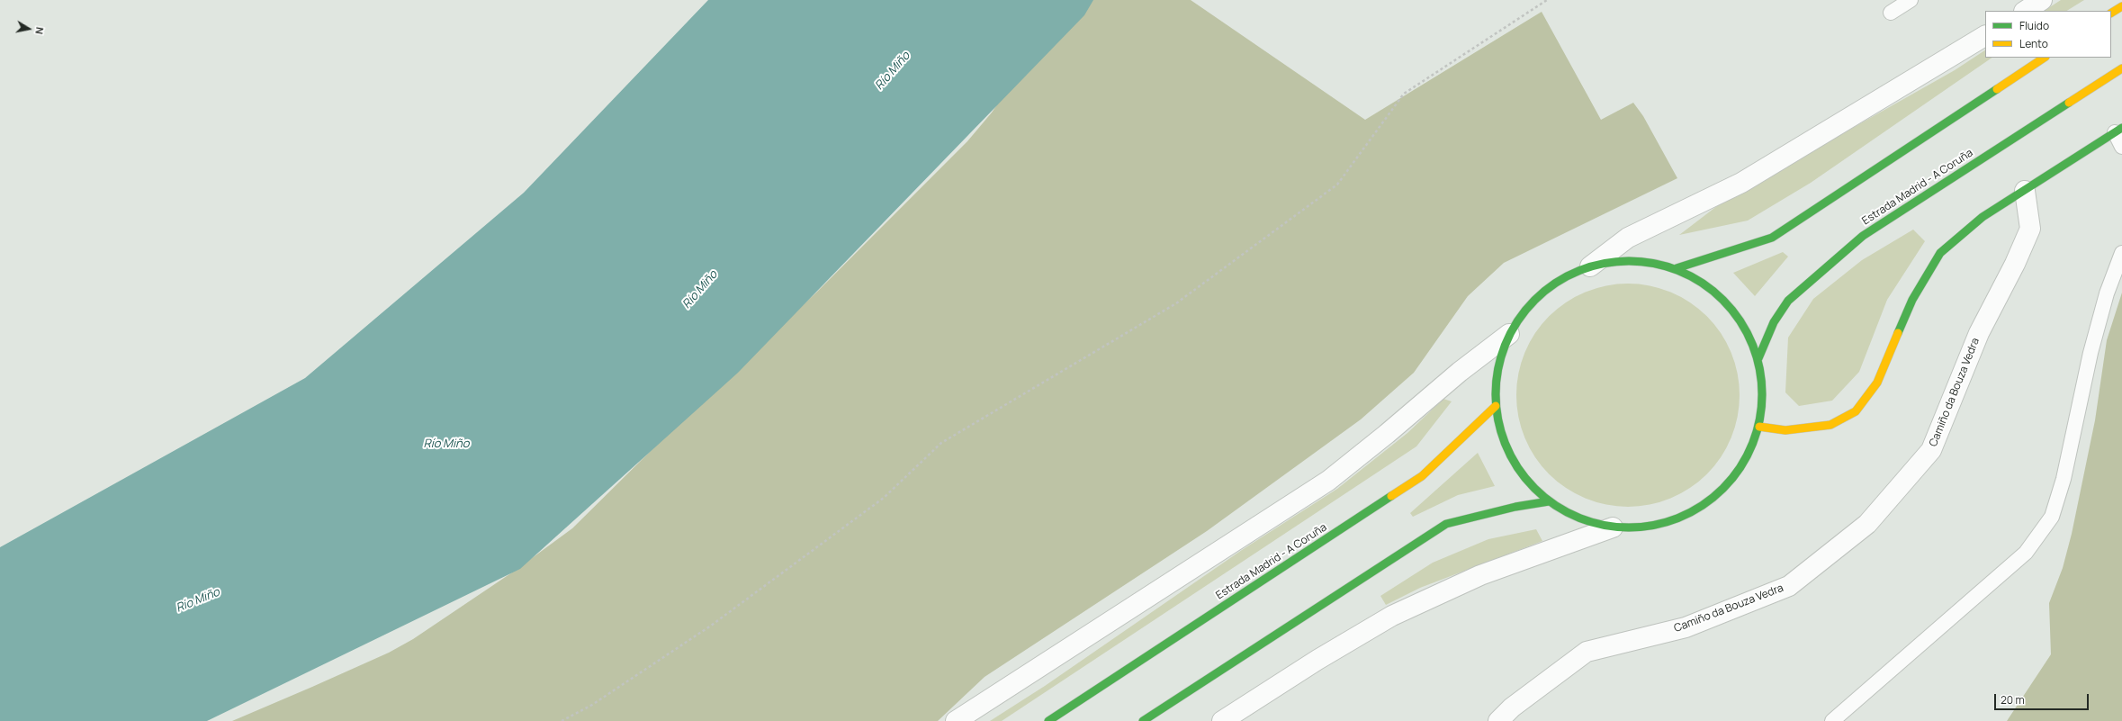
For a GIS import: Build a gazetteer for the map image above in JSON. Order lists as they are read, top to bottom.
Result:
{
  "streets": {
    "main road": ["Estrada Madrid - A Coruña"],
    "street": ["Camiño da Bouza Vedra"]
  },
  "water": ["Río Miño"],
  "legend": ["Fluido", "Lento"],
  "scale_bar": "20 m",
  "north": "right"
}
